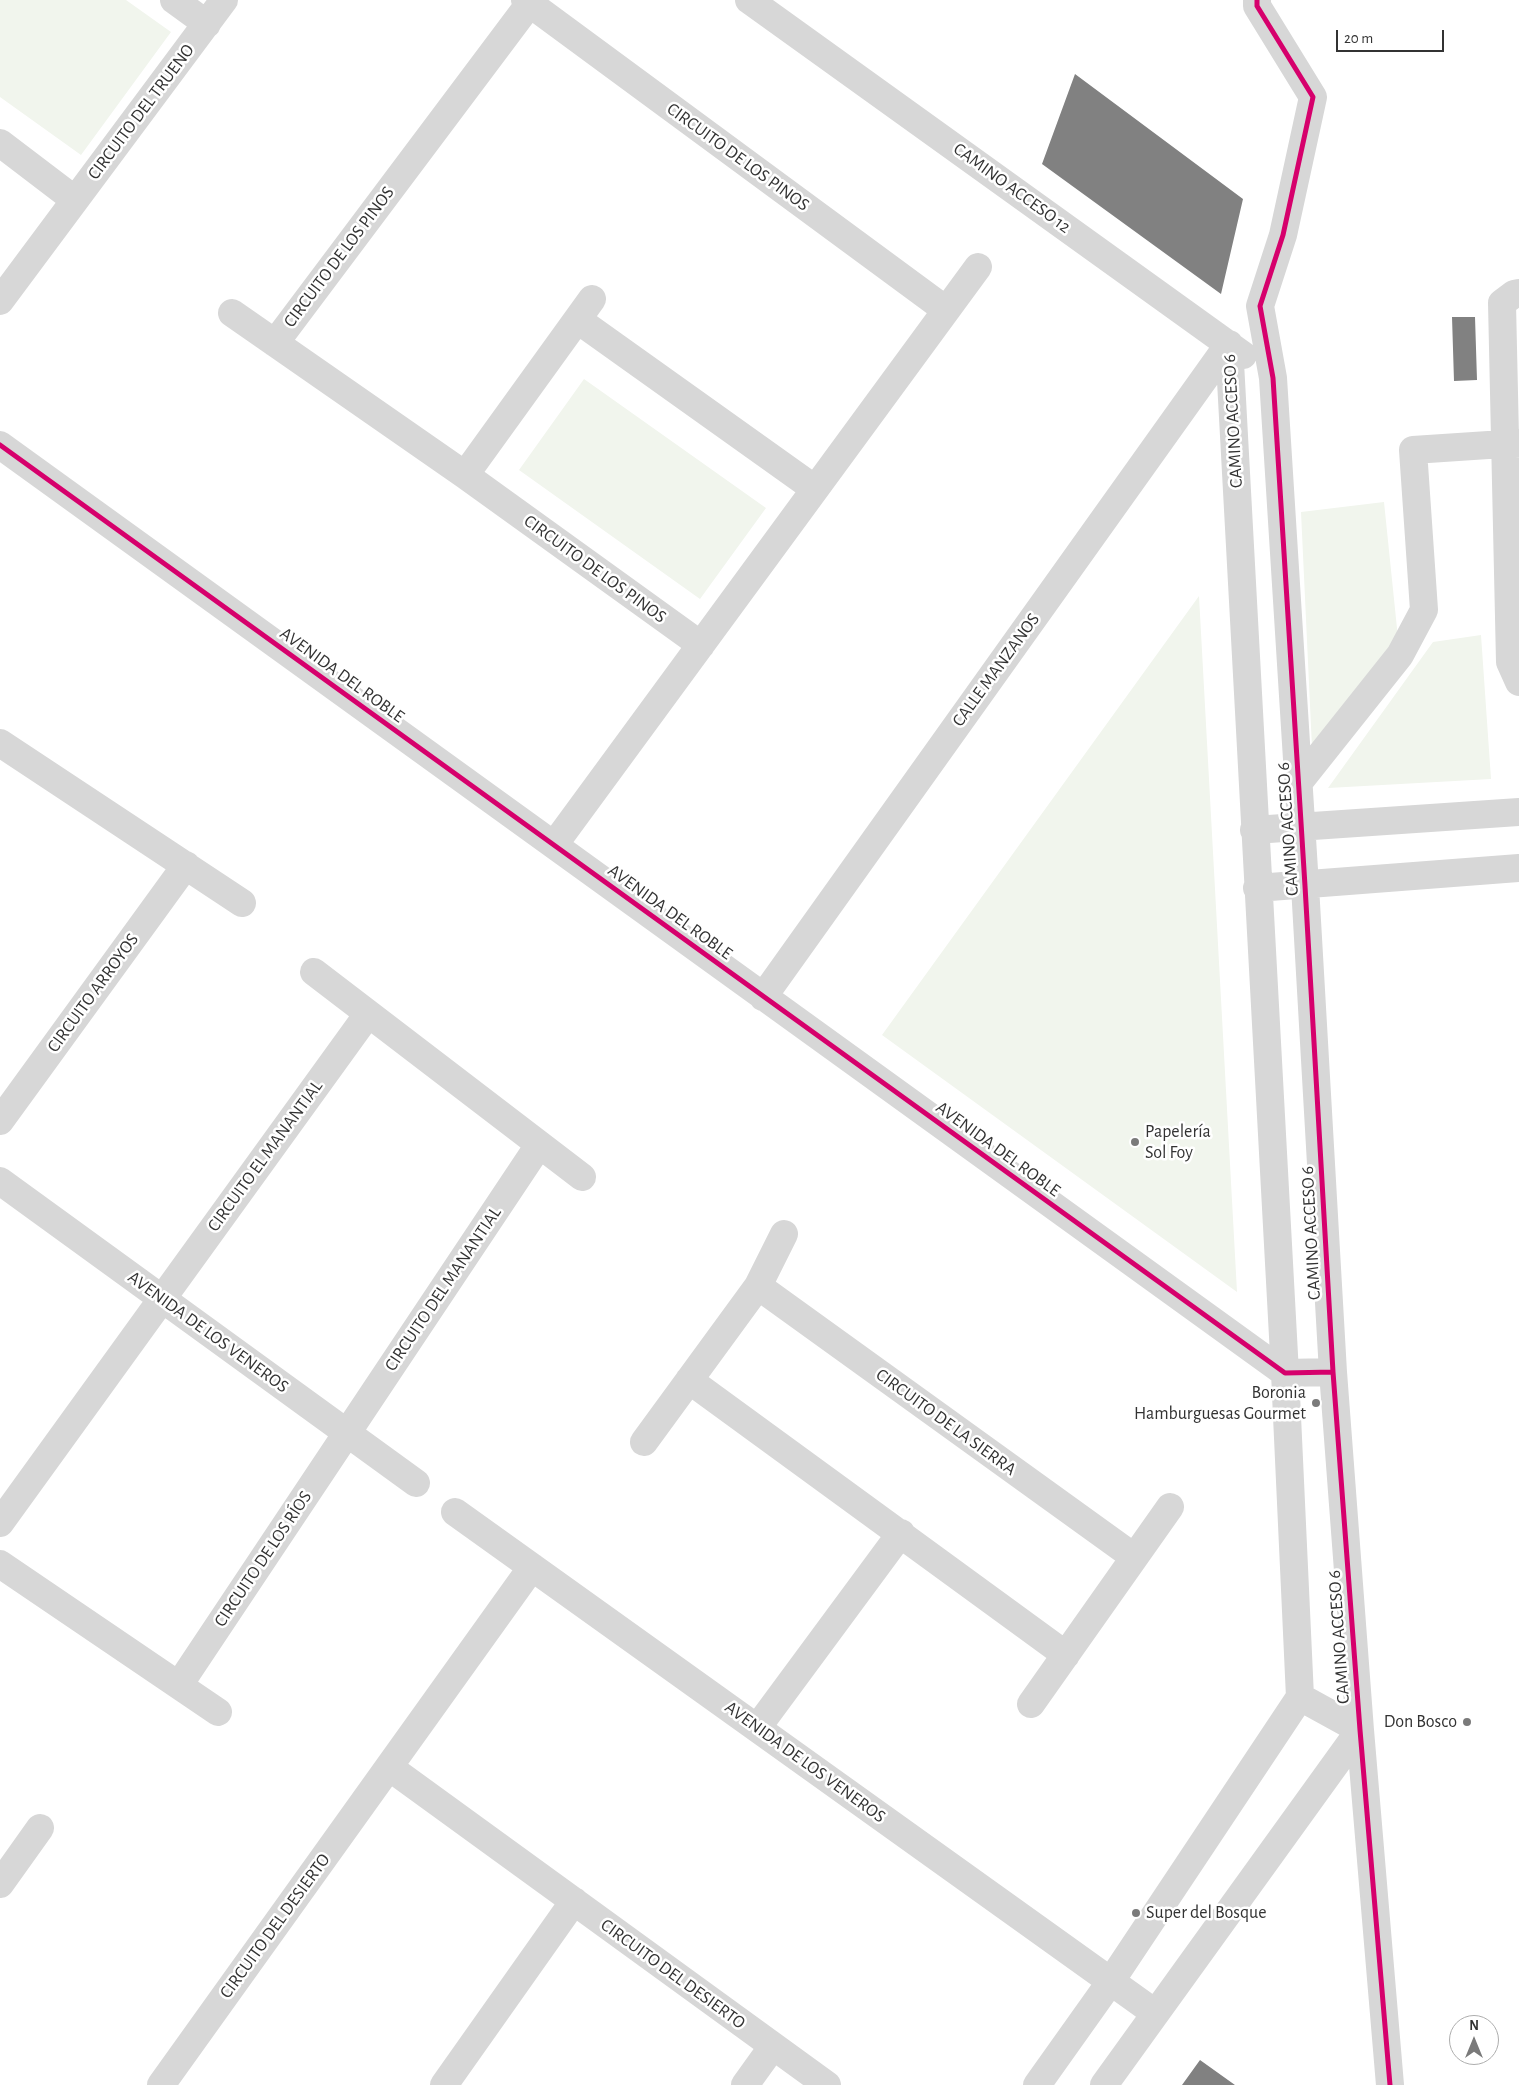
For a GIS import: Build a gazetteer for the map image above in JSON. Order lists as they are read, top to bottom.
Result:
{
  "streets": {
    "street": [
      "CIRCUITO DEL TRUENO",
      "CIRCUITO DE LOS PINOS",
      "CAMINO ACCESO 12",
      "CAMINO ACCESO 6",
      "CALLE MANZANOS",
      "AVENIDA DEL ROBLE",
      "CIRCUITO ARROYOS",
      "CIRCUITO EL MANANTIAL",
      "CIRCUITO DEL MANANTIAL",
      "AVENIDA DE LOS VENEROS",
      "CIRCUITO DE LA SIERRA",
      "CIRCUITO DE LOS RÍOS",
      "CIRCUITO DEL DESIERTO"
    ]
  },
  "crossings": [
    ["CAMINO ACCESO 12", "CAMINO ACCESO 6"],
    ["CAMINO ACCESO 12", "CALLE MANZANOS"],
    ["CAMINO ACCESO 6", "CALLE MANZANOS"],
    ["CAMINO ACCESO 6", "AVENIDA DEL ROBLE"],
    ["CALLE MANZANOS", "AVENIDA DEL ROBLE"],
    ["CIRCUITO EL MANANTIAL", "AVENIDA DE LOS VENEROS"],
    ["CIRCUITO DEL MANANTIAL", "AVENIDA DE LOS VENEROS"],
    ["CIRCUITO DEL MANANTIAL", "CIRCUITO DE LOS RÍOS"],
    ["AVENIDA DE LOS VENEROS", "CIRCUITO DE LOS RÍOS"],
    ["AVENIDA DE LOS VENEROS", "CIRCUITO DEL DESIERTO"]
  ],
  "places": [
    "Papelería Sol Foy",
    "Boronia Hamburguesas Gourmet",
    "Don Bosco",
    "Super del Bosque"
  ],
  "scale_bar": "20 m",
  "north": "top"
}
